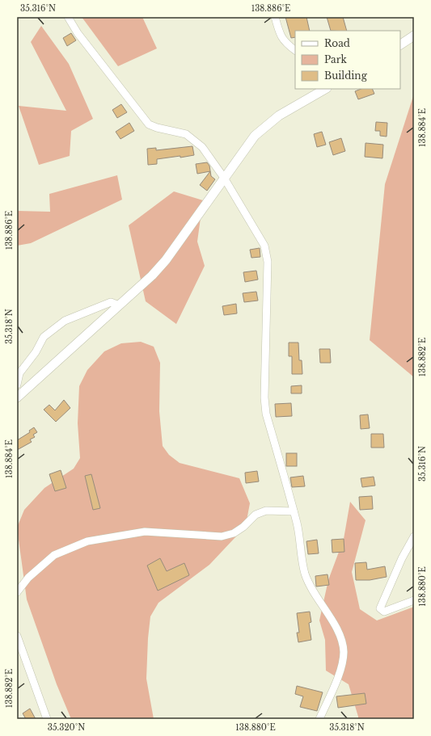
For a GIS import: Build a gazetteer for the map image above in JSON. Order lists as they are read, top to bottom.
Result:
{
  "legend": ["Road", "Park", "Building"],
  "coordinates": [
    "35.316°N",
    "138.886°E",
    "138.884°E",
    "35.318°N",
    "138.882°E",
    "138.880°E",
    "35.320°N"
  ]
}
